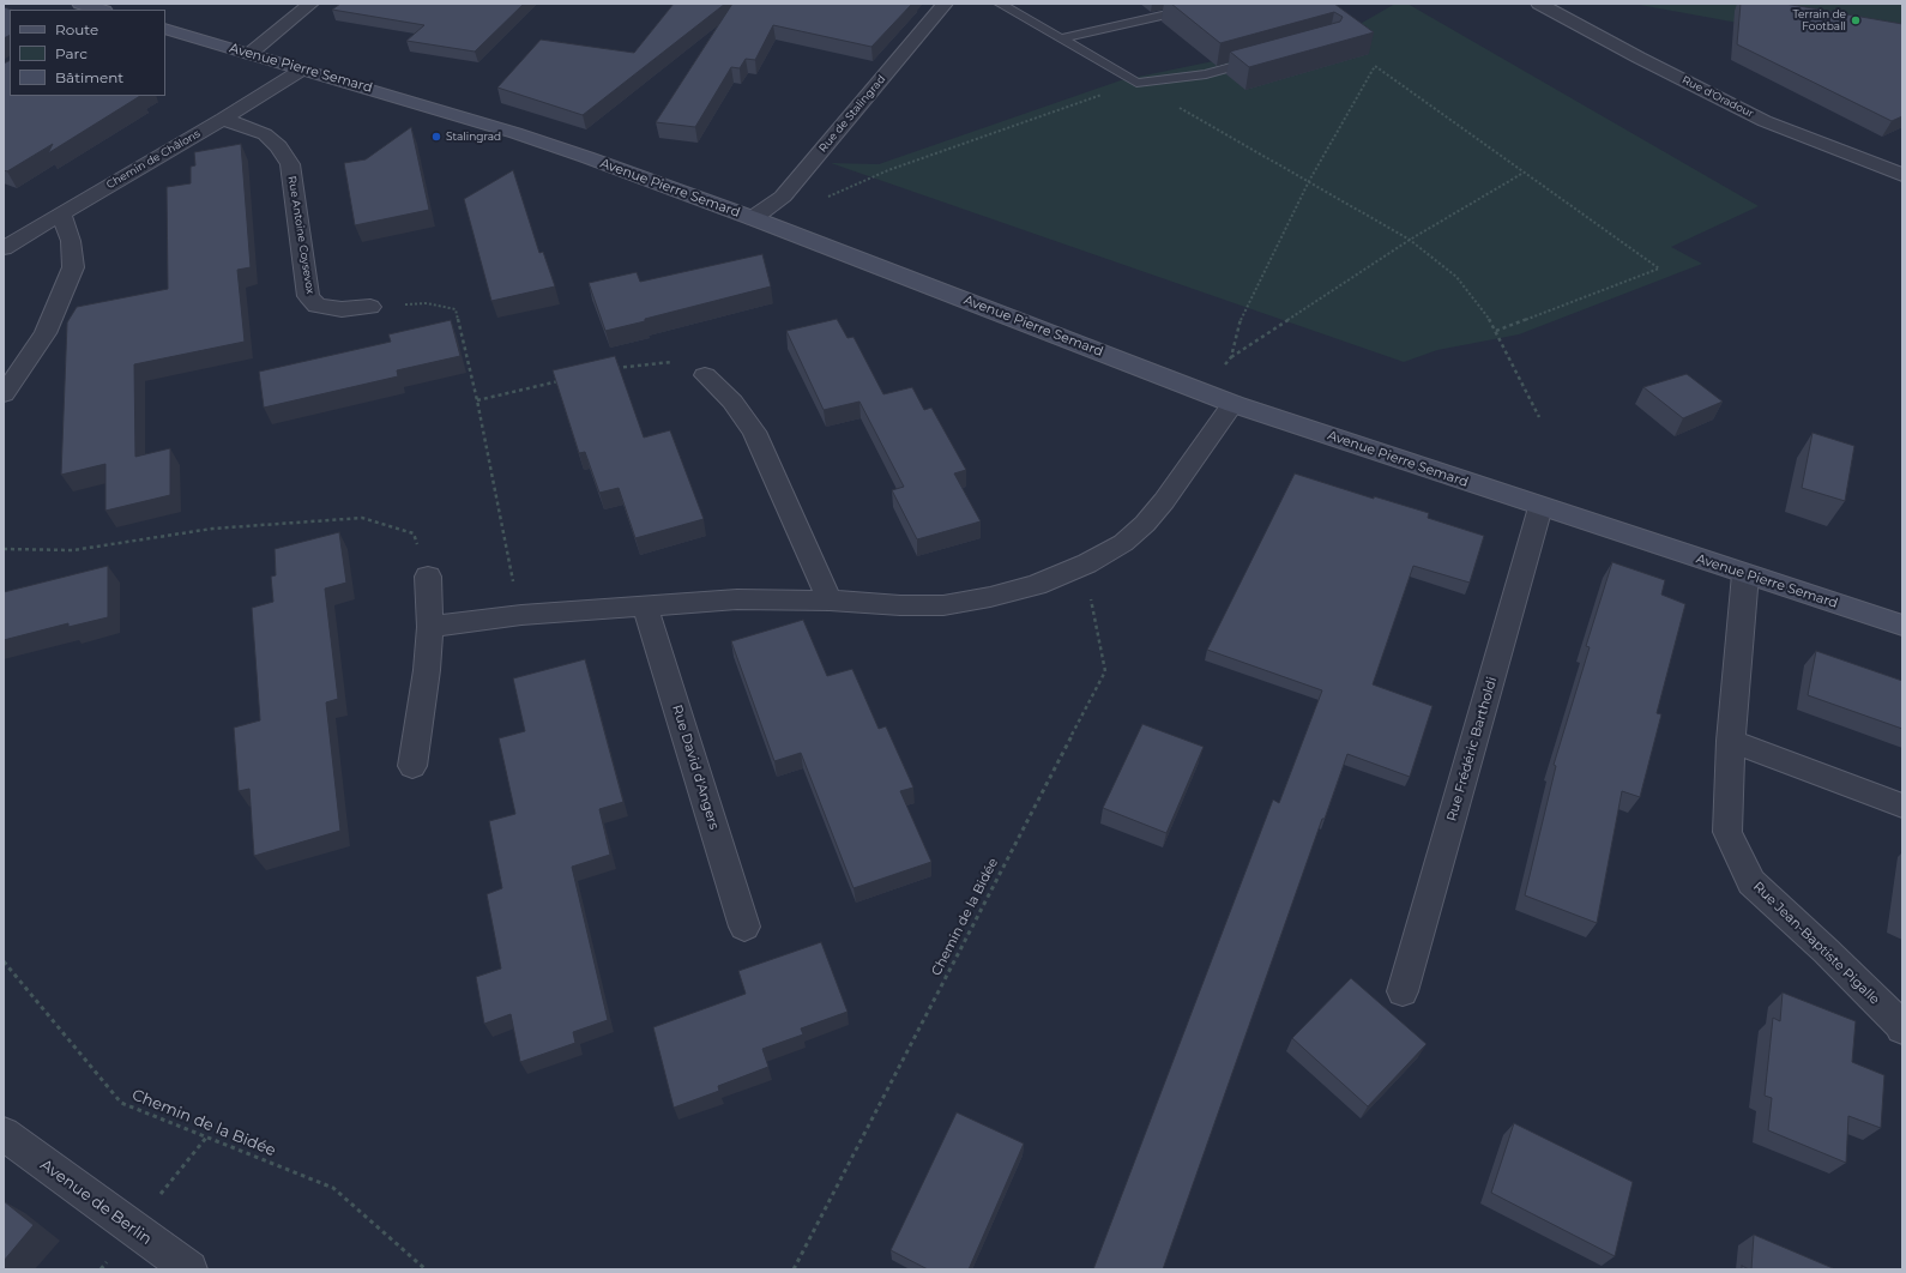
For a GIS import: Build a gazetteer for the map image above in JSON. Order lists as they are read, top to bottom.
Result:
{
  "streets": {
    "main road": ["Avenue Pierre Semard"],
    "street": [
      "Rue d'Oradour",
      "Rue de Stalingrad",
      "Chemin de Châlons",
      "Rue Antoine Coysevox",
      "Rue Frédéric Bartholdi",
      "Rue David d'Angers",
      "Rue Jean-Baptiste Pigalle",
      "Avenue de Berlin"
    ],
    "path": ["Chemin de la Bidée"]
  },
  "crossings": [
    ["Avenue Pierre Semard", "Rue de Stalingrad"],
    ["Avenue Pierre Semard", "Chemin de Châlons"],
    ["Avenue Pierre Semard", "Rue Frédéric Bartholdi"],
    ["Avenue Pierre Semard", "Rue Jean-Baptiste Pigalle"],
    ["Chemin de Châlons", "Rue Antoine Coysevox"]
  ],
  "places": ["Terrain de Football", "Stalingrad"],
  "legend": ["Route", "Parc", "Bâtiment"]
}
